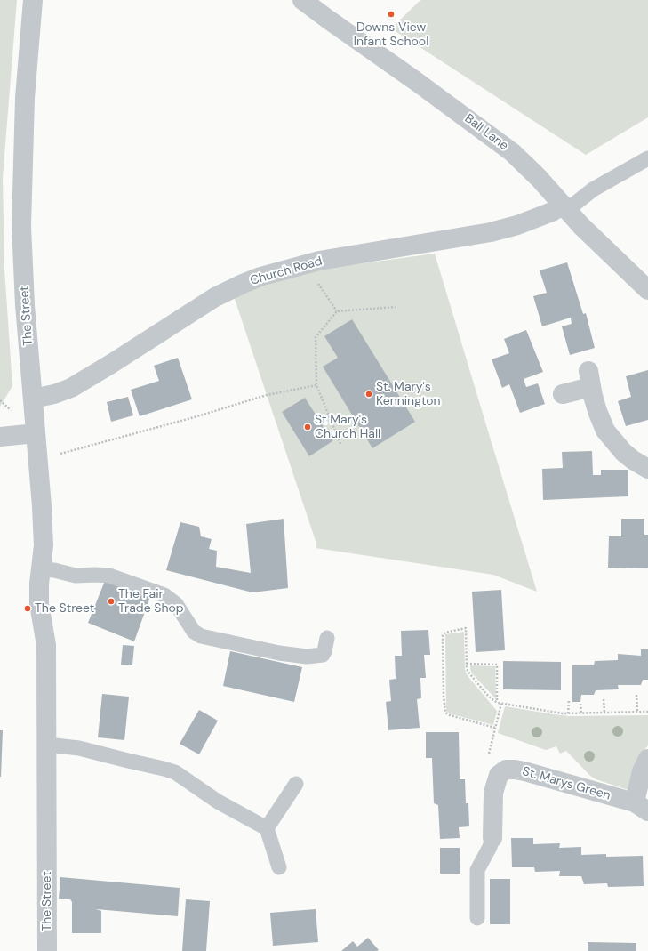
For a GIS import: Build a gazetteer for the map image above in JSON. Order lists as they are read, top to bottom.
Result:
{
  "streets": {
    "street": [
      "Ball Lane",
      "Church Road",
      "The Street",
      "St. Marys Green"
    ]
  },
  "crossings": [
    ["Ball Lane", "Church Road"],
    ["Church Road", "The Street"]
  ],
  "places": [
    "Downs View Infant School",
    "St. Mary's Kennington",
    "St Mary's Church Hall",
    "The Fair Trade Shop",
    "The Street"
  ]
}
